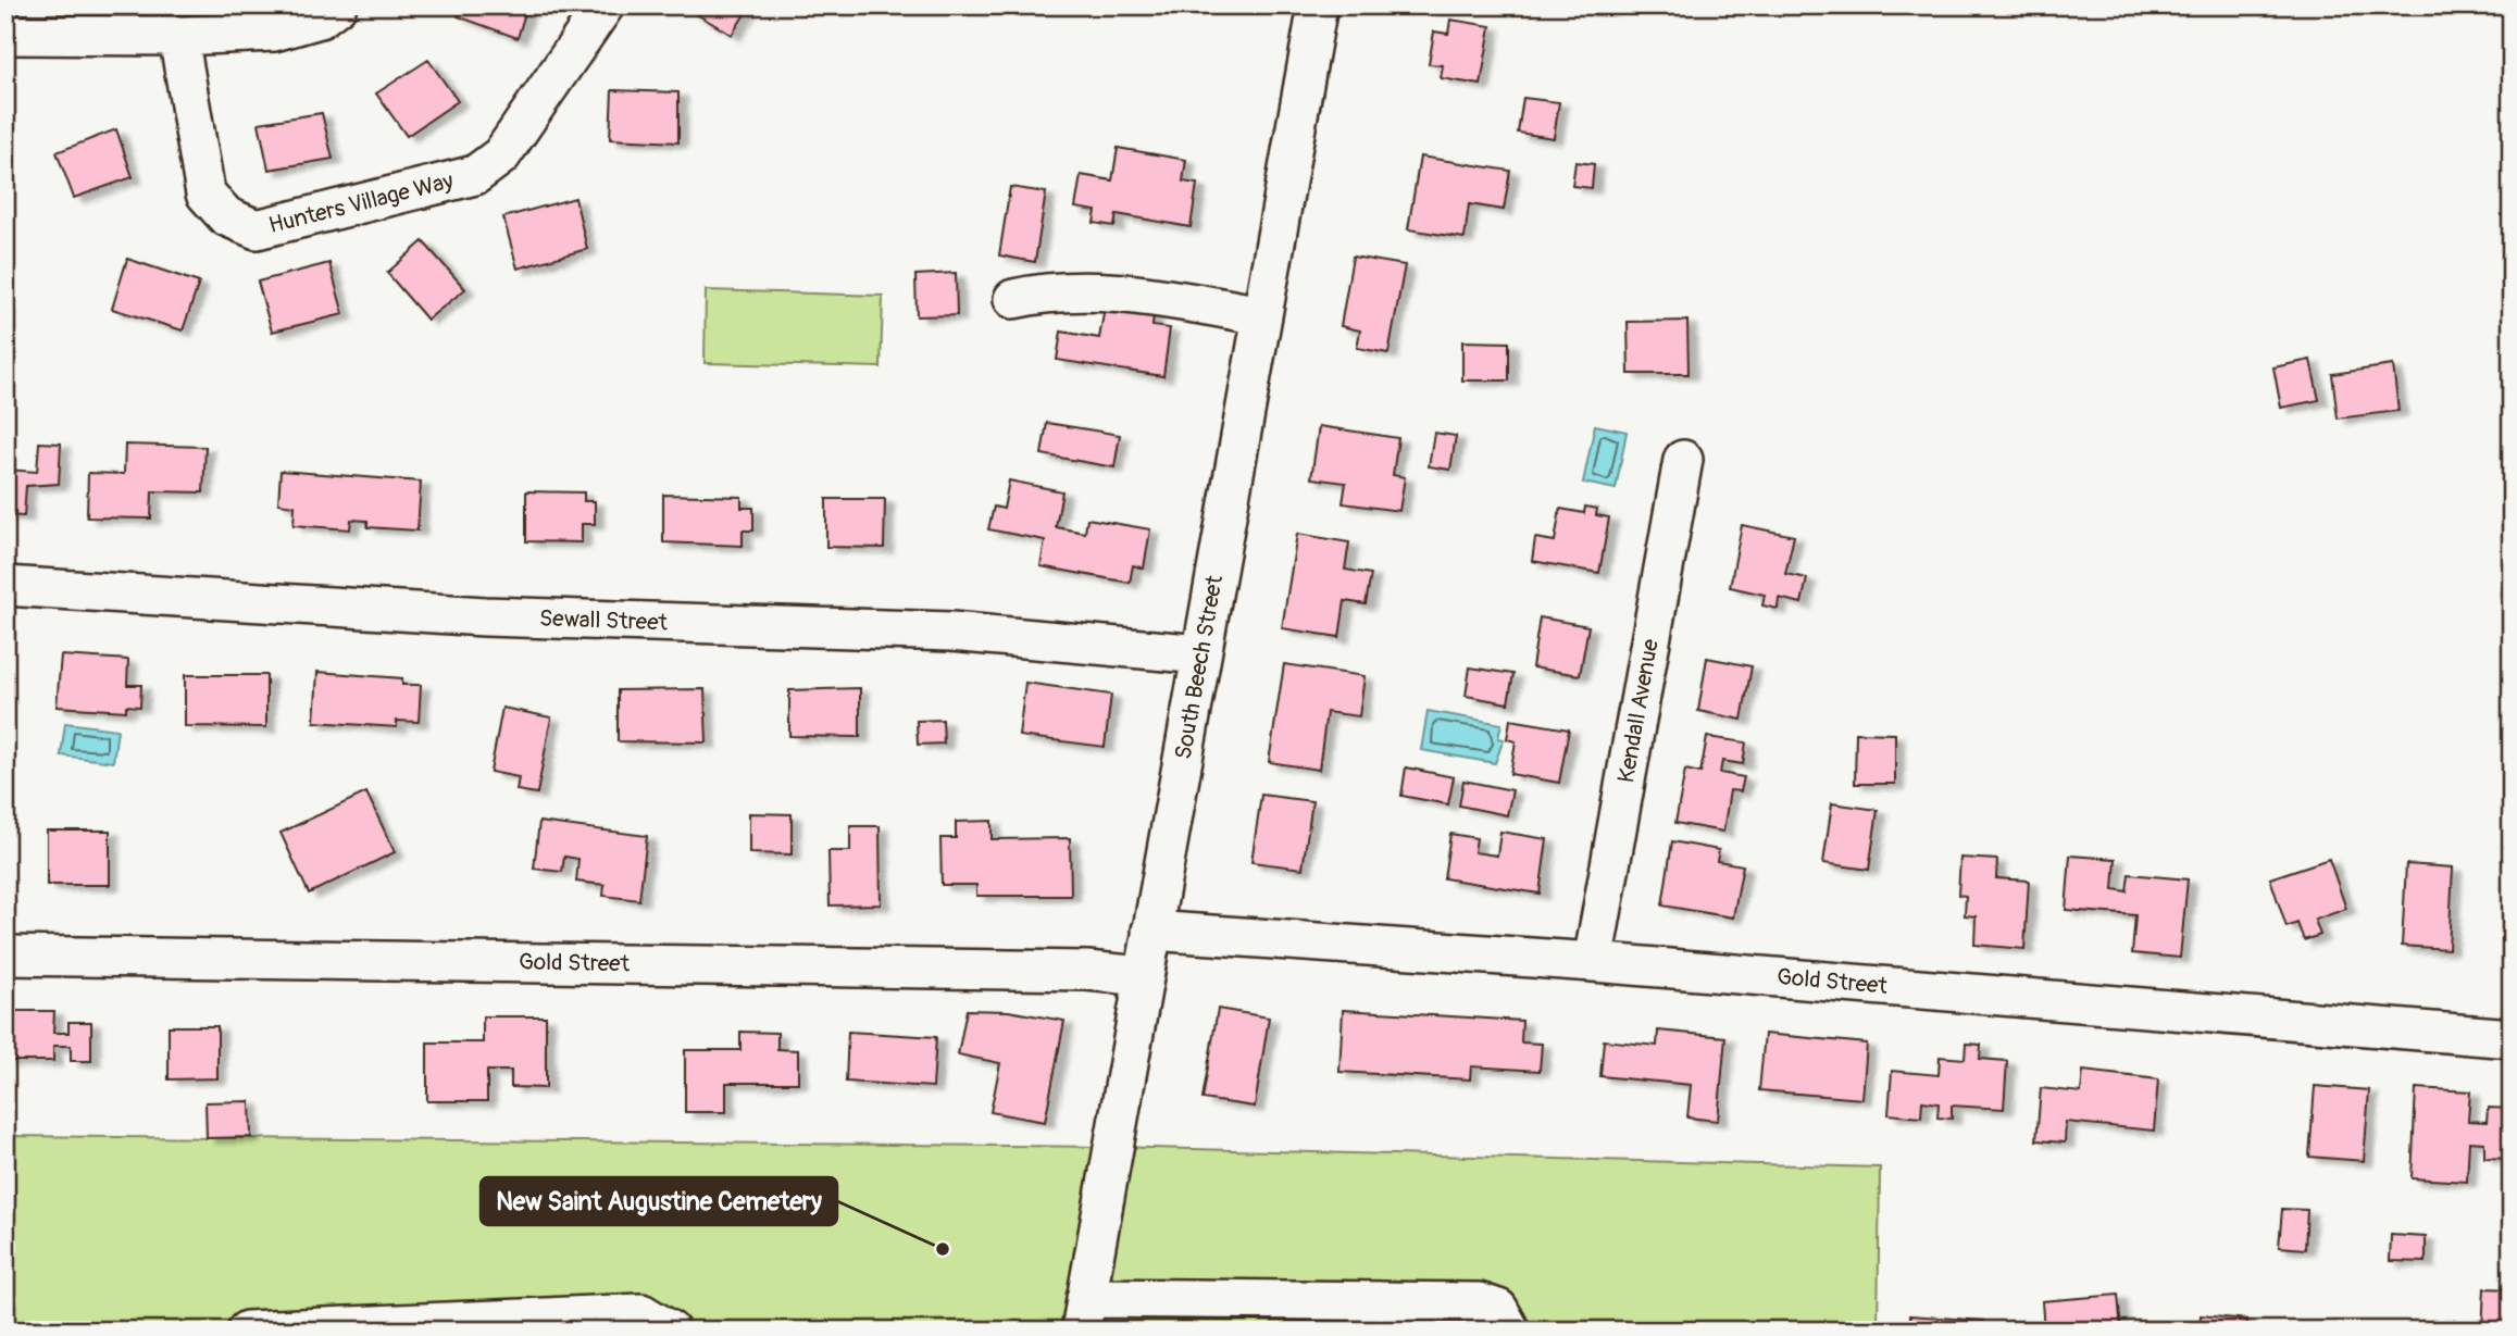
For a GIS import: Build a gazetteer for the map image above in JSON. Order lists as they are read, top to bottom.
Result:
{
  "streets": {
    "street": [
      "Hunters Village Way",
      "Sewall Street",
      "South Beech Street",
      "Kendall Avenue",
      "Gold Street"
    ]
  },
  "crossings": [
    ["Sewall Street", "South Beech Street"],
    ["South Beech Street", "Gold Street"],
    ["Kendall Avenue", "Gold Street"]
  ],
  "places": ["New Saint Augustine Cemetery"]
}
